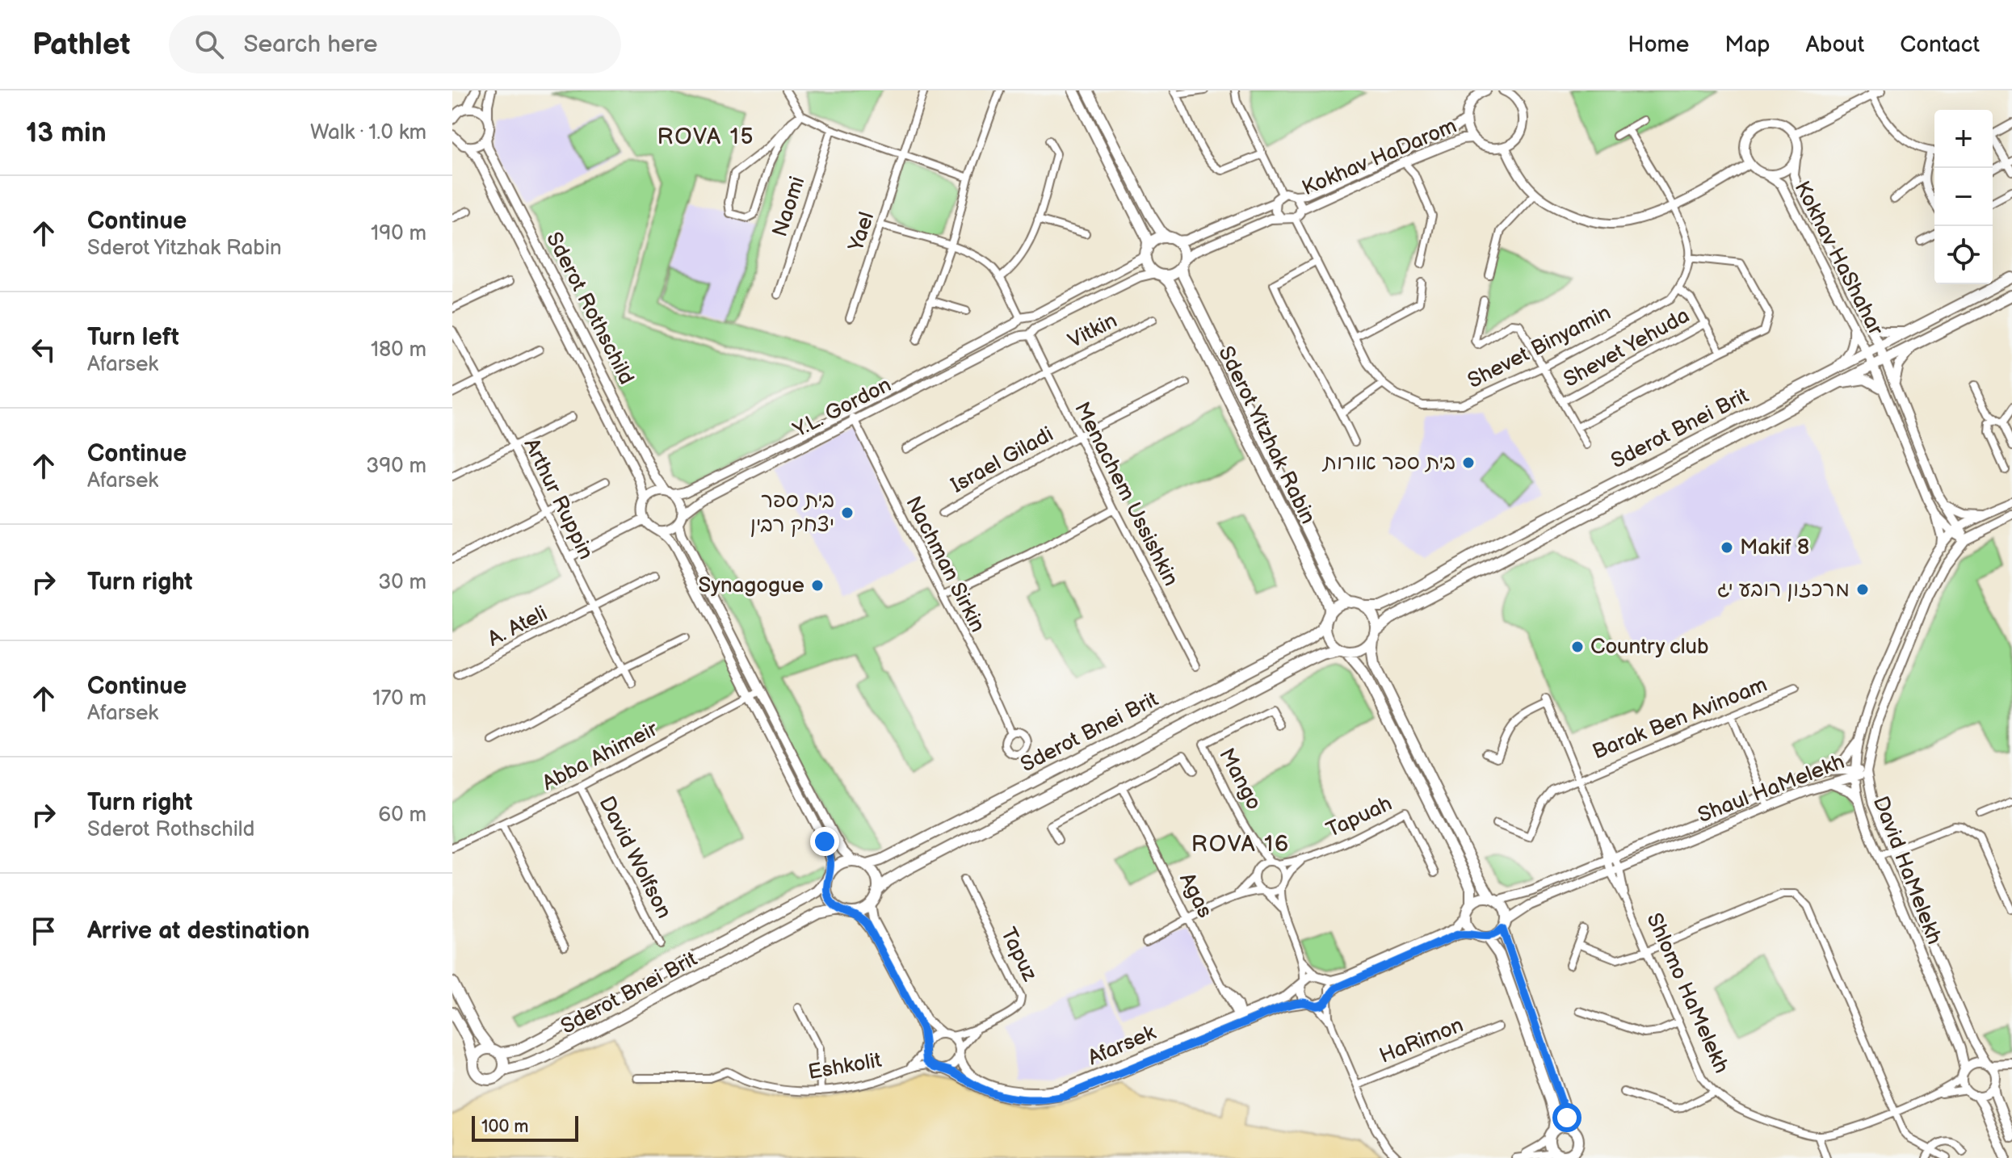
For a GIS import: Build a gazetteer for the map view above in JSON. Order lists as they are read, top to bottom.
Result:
{
  "streets": {
    "main road": ["Sderot Bnei Brit", "Sderot Yitzhak Rabin"],
    "street": [
      "Kokhav HaDarom",
      "Naomi",
      "Yael",
      "Kokhav HaShahar",
      "Sderot Rothschild",
      "Vitkin",
      "Shevet Binyamin",
      "Shevet Yehuda",
      "Y.L. Gordon",
      "Israel Giladi",
      "Menachem Ussishkin",
      "Arthur Ruppin",
      "Nachman Sirkin",
      "A. Ateli",
      "Barak Ben Avinoam",
      "Abba Ahimeir",
      "Mango",
      "Shaul HaMelekh",
      "Tapuah",
      "David Wolfson",
      "David HaMelekh",
      "Agas",
      "Tapuz",
      "Shlomo HaMelekh",
      "HaRimon",
      "Afarsek",
      "Eshkolit"
    ]
  },
  "crossings": [
    ["Kokhav HaDarom", "Shevet Binyamin"],
    ["Kokhav HaShahar", "Sderot Bnei Brit"],
    ["Kokhav HaShahar", "David HaMelekh"],
    ["Sderot Rothschild", "Y.L. Gordon"],
    ["Vitkin", "Menachem Ussishkin"],
    ["Shevet Binyamin", "Shevet Yehuda"],
    ["Y.L. Gordon", "Sderot Yitzhak Rabin"],
    ["Y.L. Gordon", "Menachem Ussishkin"],
    ["Y.L. Gordon", "Nachman Sirkin"],
    ["Sderot Bnei Brit", "Sderot Yitzhak Rabin"],
    ["Israel Giladi", "Menachem Ussishkin"],
    ["Arthur Ruppin", "A. Ateli"],
    ["Barak Ben Avinoam", "Shlomo HaMelekh"],
    ["Abba Ahimeir", "David Wolfson"],
    ["Mango", "Tapuah"],
    ["Shaul HaMelekh", "David HaMelekh"],
    ["Shaul HaMelekh", "Shlomo HaMelekh"],
    ["Agas", "Afarsek"],
    ["Tapuz", "Afarsek"],
    ["Tapuz", "Eshkolit"],
    ["Afarsek", "Eshkolit"]
  ],
  "districts": ["ROVA 15", "ROVA 16"],
  "places": [
    "בית ספר אורות",
    "בית ספר יצחק רבין",
    "Makif 8",
    "Synagogue",
    "מרכזון רובע יג",
    "Country club"
  ],
  "scale_bar": "100 m",
  "page": {
    "header": "Pathlet",
    "search": "Search here",
    "nav": [
      "Home",
      "Map",
      "About",
      "Contact"
    ],
    "heading": ["13 min", "Walk · 1.0 km"],
    "map_buttons": ["+", "−"],
    "list": [
      ["Continue", "Sderot Yitzhak Rabin", "190 m"],
      ["Turn left", "Afarsek", "180 m"],
      ["Continue", "Afarsek", "390 m"],
      ["Turn right", "30 m"],
      ["Continue", "Afarsek", "170 m"],
      ["Turn right", "Sderot Rothschild", "60 m"],
      "Arrive at destination"
    ],
    "scale": "100 m"
  }
}
